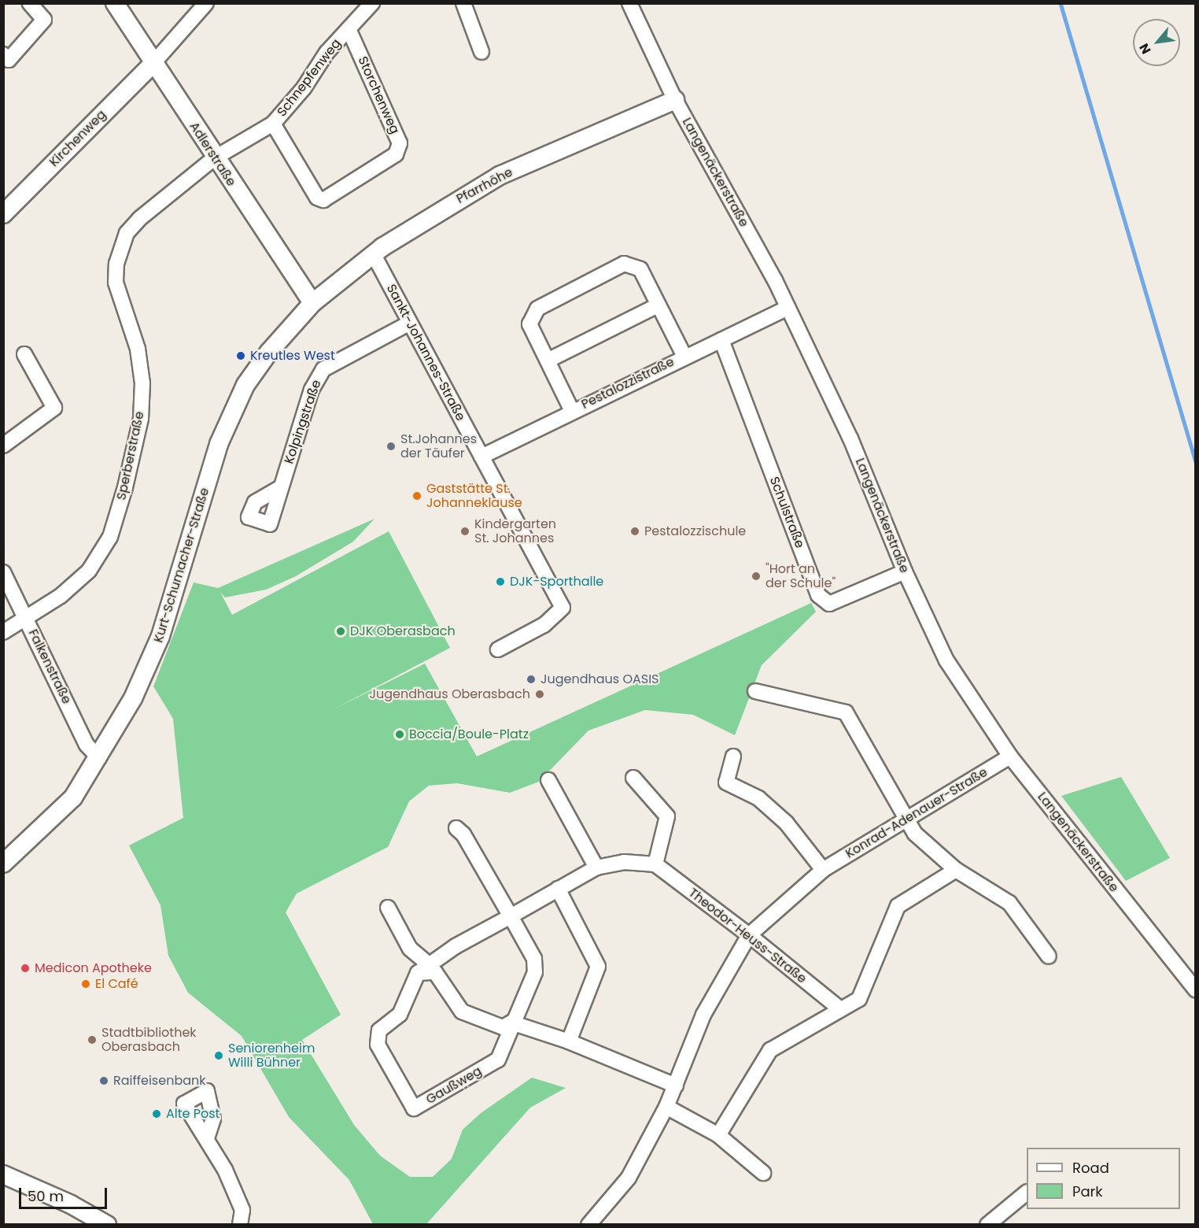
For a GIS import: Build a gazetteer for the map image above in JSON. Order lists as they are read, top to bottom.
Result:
{
  "streets": {
    "street": [
      "Schnepfenweg",
      "Storchenweg",
      "Kirchenweg",
      "Adlerstraße",
      "Langenäckerstraße",
      "Pfarrhöhe",
      "Sankt-Johannes-Straße",
      "Pestalozzistraße",
      "Kolpingstraße",
      "Sperberstraße",
      "Schulstraße",
      "Kurt-Schumacher-Straße",
      "Falkenstraße",
      "Konrad-Adenauer-Straße",
      "Theodor-Heuss-Straße",
      "Gaußweg"
    ]
  },
  "crossings": [
    ["Schnepfenweg", "Storchenweg"],
    ["Schnepfenweg", "Adlerstraße"],
    ["Schnepfenweg", "Sperberstraße"],
    ["Kirchenweg", "Adlerstraße"],
    ["Adlerstraße", "Pfarrhöhe"],
    ["Adlerstraße", "Sperberstraße"],
    ["Adlerstraße", "Kurt-Schumacher-Straße"],
    ["Langenäckerstraße", "Pfarrhöhe"],
    ["Langenäckerstraße", "Pestalozzistraße"],
    ["Langenäckerstraße", "Schulstraße"],
    ["Langenäckerstraße", "Konrad-Adenauer-Straße"],
    ["Pfarrhöhe", "Sankt-Johannes-Straße"],
    ["Pfarrhöhe", "Kurt-Schumacher-Straße"],
    ["Sankt-Johannes-Straße", "Pestalozzistraße"],
    ["Sankt-Johannes-Straße", "Kolpingstraße"],
    ["Pestalozzistraße", "Schulstraße"],
    ["Sperberstraße", "Falkenstraße"],
    ["Kurt-Schumacher-Straße", "Falkenstraße"],
    ["Konrad-Adenauer-Straße", "Theodor-Heuss-Straße"]
  ],
  "places": [
    "Kreutles West",
    "St.Johannes der Täufer",
    "Gaststätte St. Johanneklause",
    "Kindergarten St. Johannes",
    "Pestalozzischule",
    "\"Hort an der Schule\"",
    "DJK-Sporthalle",
    "DJK Oberasbach",
    "Jugendhaus OASIS",
    "Jugendhaus Oberasbach",
    "Boccia/Boule-Platz",
    "Medicon Apotheke",
    "El Café",
    "Stadtbibliothek Oberasbach",
    "Seniorenheim Willi Bühner",
    "Raiffeisenbank",
    "Alte Post"
  ],
  "legend": ["Road", "Park"],
  "scale_bar": "50 m",
  "north": "bottom left"
}
